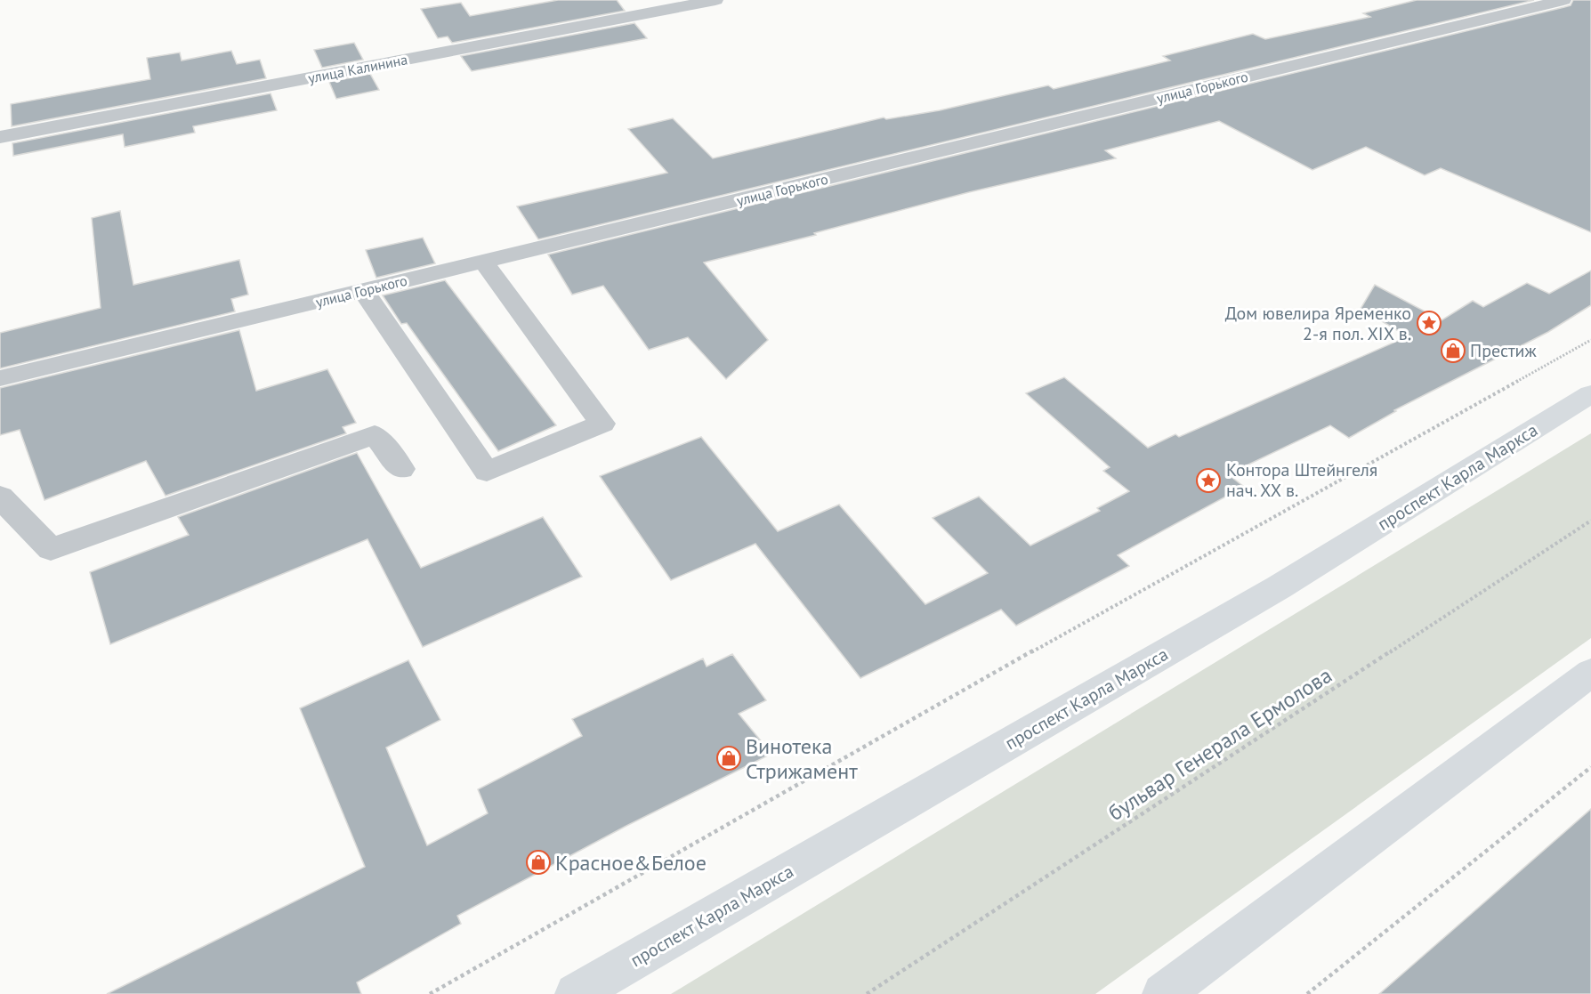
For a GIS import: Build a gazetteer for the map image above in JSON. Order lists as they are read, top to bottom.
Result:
{
  "streets": {
    "main road": ["проспект Карла Маркса"],
    "street": ["улица Калинина", "улица Горького"],
    "path": ["бульвар Генерала Ермолова"]
  },
  "places": {
    "place": ["Дом ювелира Яременко 2-я пол. XIX в.", "Контора Штейнгеля нач. ХХ в."],
    "shop": ["Престиж", "Винотека Стрижамент", "Красное&Белое"]
  }
}
